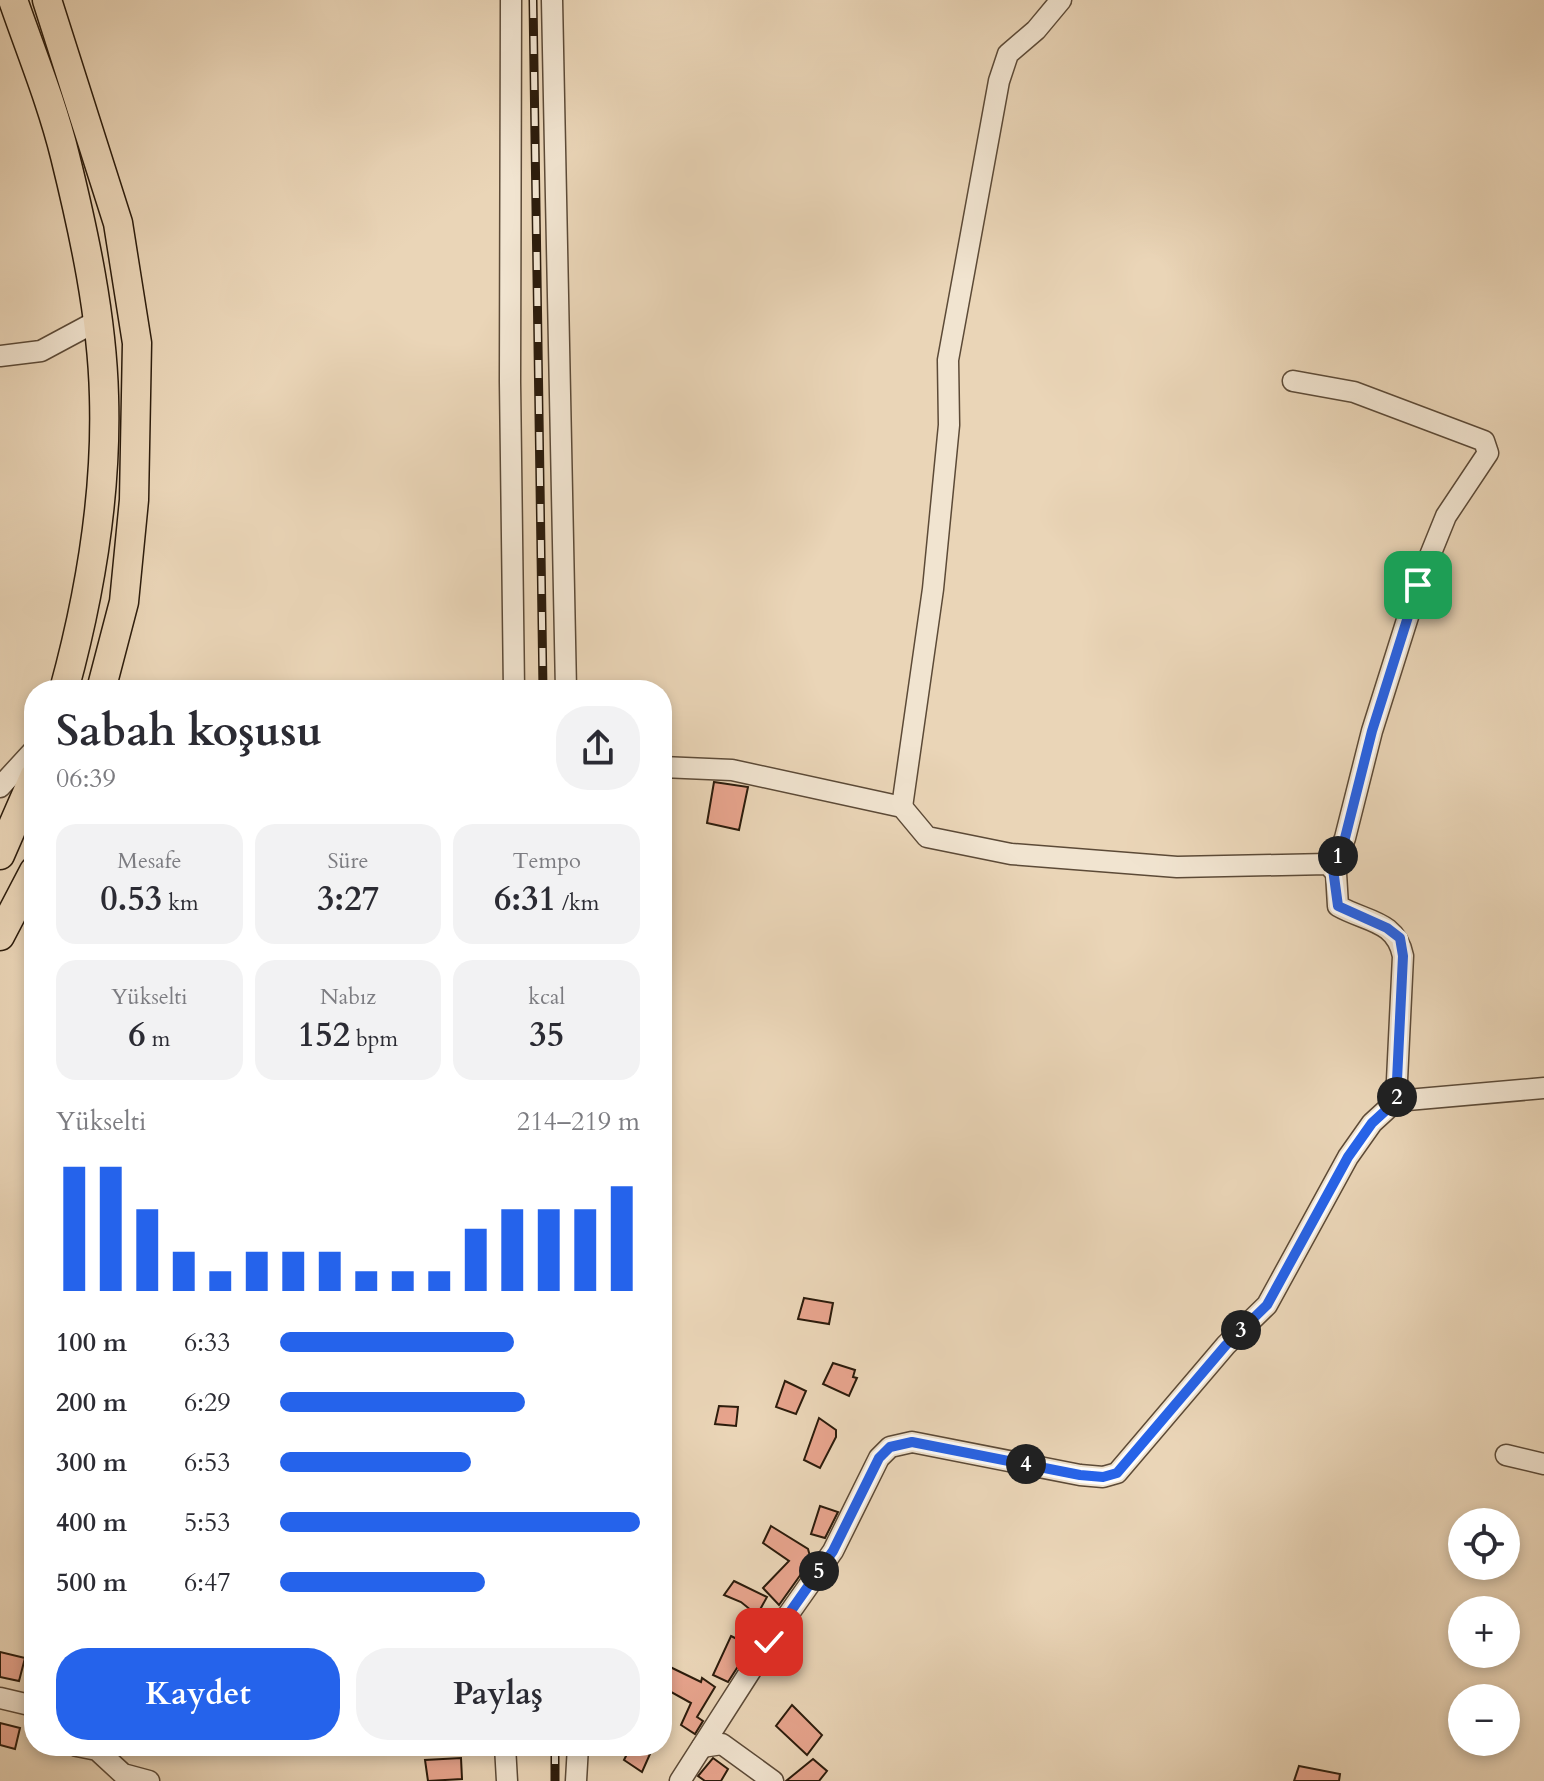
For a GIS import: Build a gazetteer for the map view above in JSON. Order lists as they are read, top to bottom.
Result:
{
  "page": {
    "heading": ["Sabah koşusu", "06:39"],
    "stats": [
      ["Mesafe", "0.53 km"],
      ["Süre", "3:27"],
      ["Tempo", "6:31 /km"],
      ["Yükselti", "6 m"],
      ["Nabız", "152 bpm"],
      ["kcal", "35"]
    ],
    "pins": [
      "1",
      "2",
      "3",
      "4",
      "5"
    ],
    "chart": ["Yükselti", "214–219 m"],
    "list": [
      {
        "name": "100 m",
        "note": "6:33"
      },
      {
        "name": "200 m",
        "note": "6:29"
      },
      {
        "name": "300 m",
        "note": "6:53"
      },
      {
        "name": "400 m",
        "note": "5:53"
      },
      {
        "name": "500 m",
        "note": "6:47"
      }
    ],
    "map_buttons": ["+", "−"],
    "buttons": ["Kaydet", "Paylaş"]
  }
}
